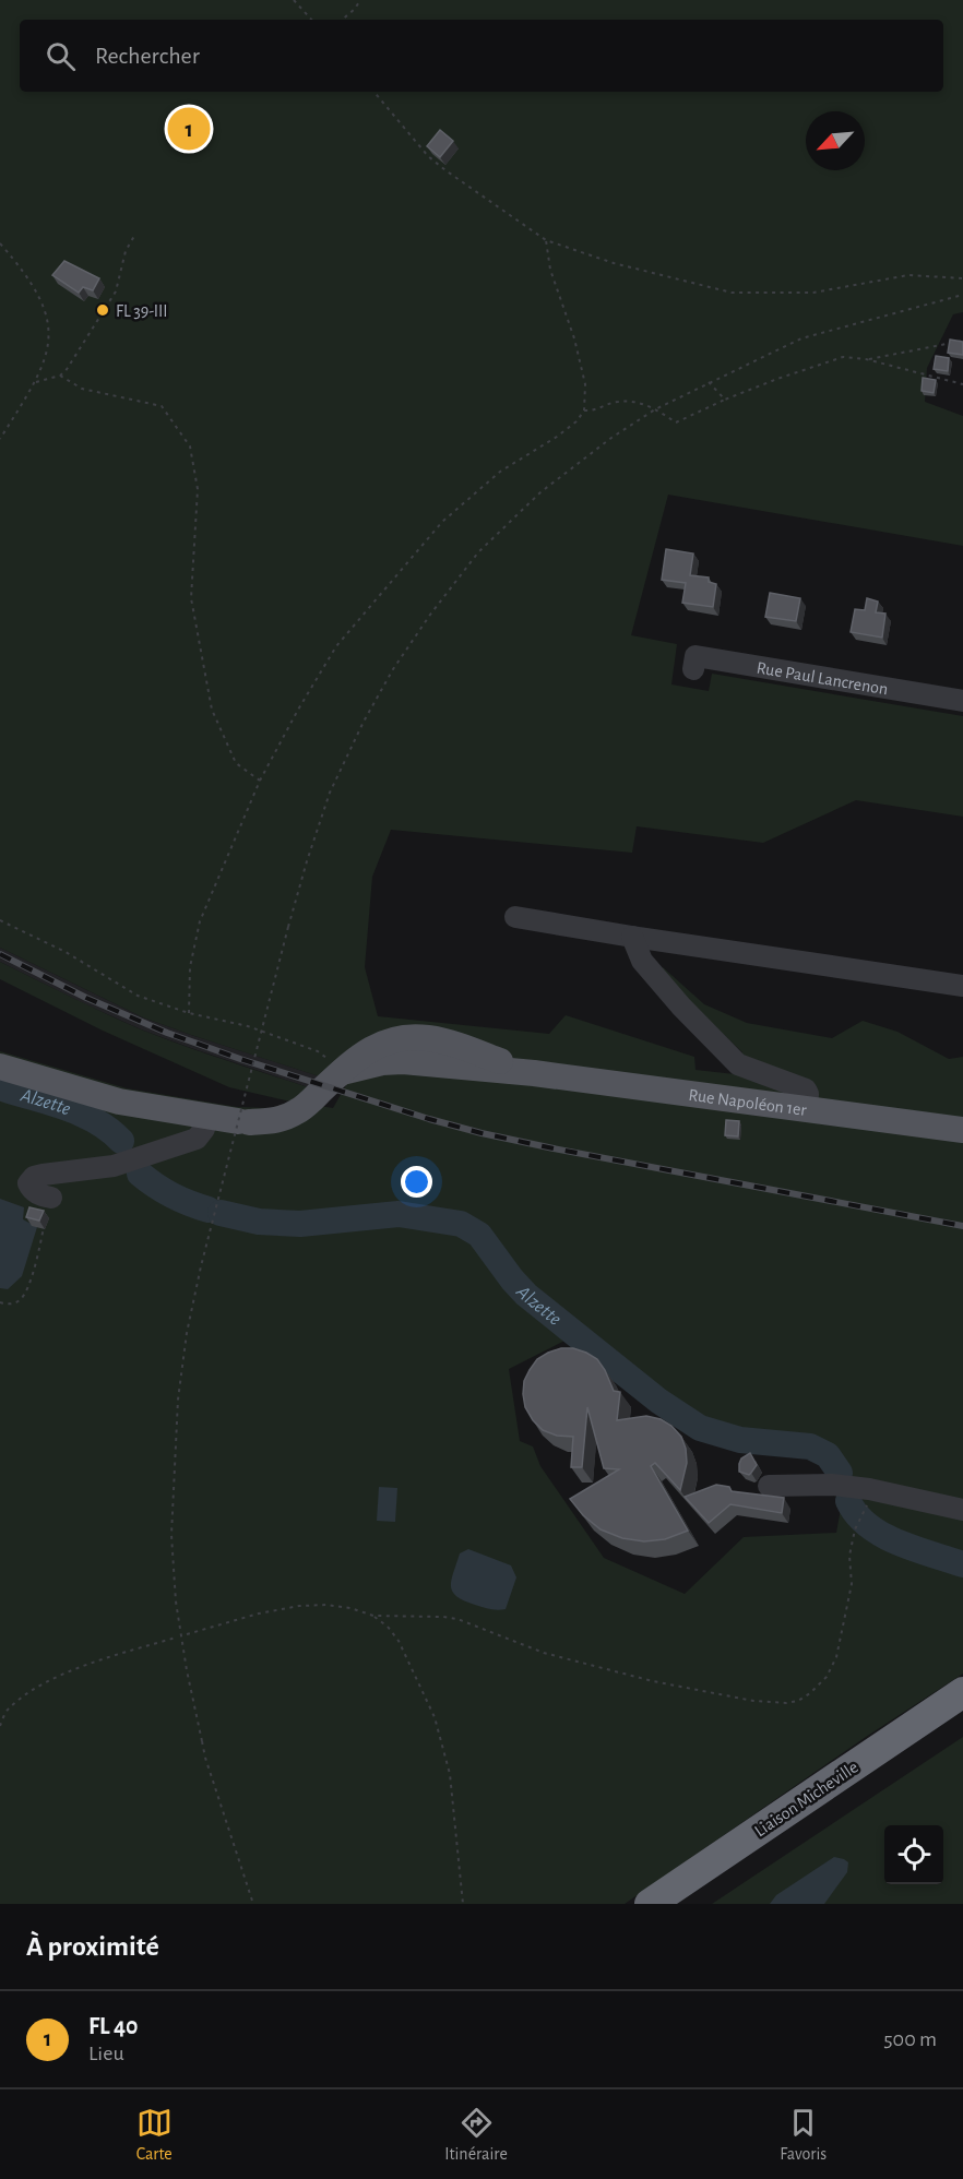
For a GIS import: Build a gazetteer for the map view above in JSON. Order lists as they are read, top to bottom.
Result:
{
  "streets": {
    "highway": ["Liaison Micheville"],
    "main road": ["Rue Napoléon 1er"],
    "street": ["Rue Paul Lancrenon"]
  },
  "water": ["Alzette"],
  "places": ["FL 39-III"],
  "north": "bottom left",
  "page": {
    "search": "Rechercher",
    "pins": "1",
    "heading": "À proximité",
    "list": [
      {
        "mark": "1",
        "name": "FL 40",
        "note": "Lieu",
        "value": "500 m"
      }
    ],
    "nav": ["Carte", "Itinéraire", "Favoris"]
  }
}
